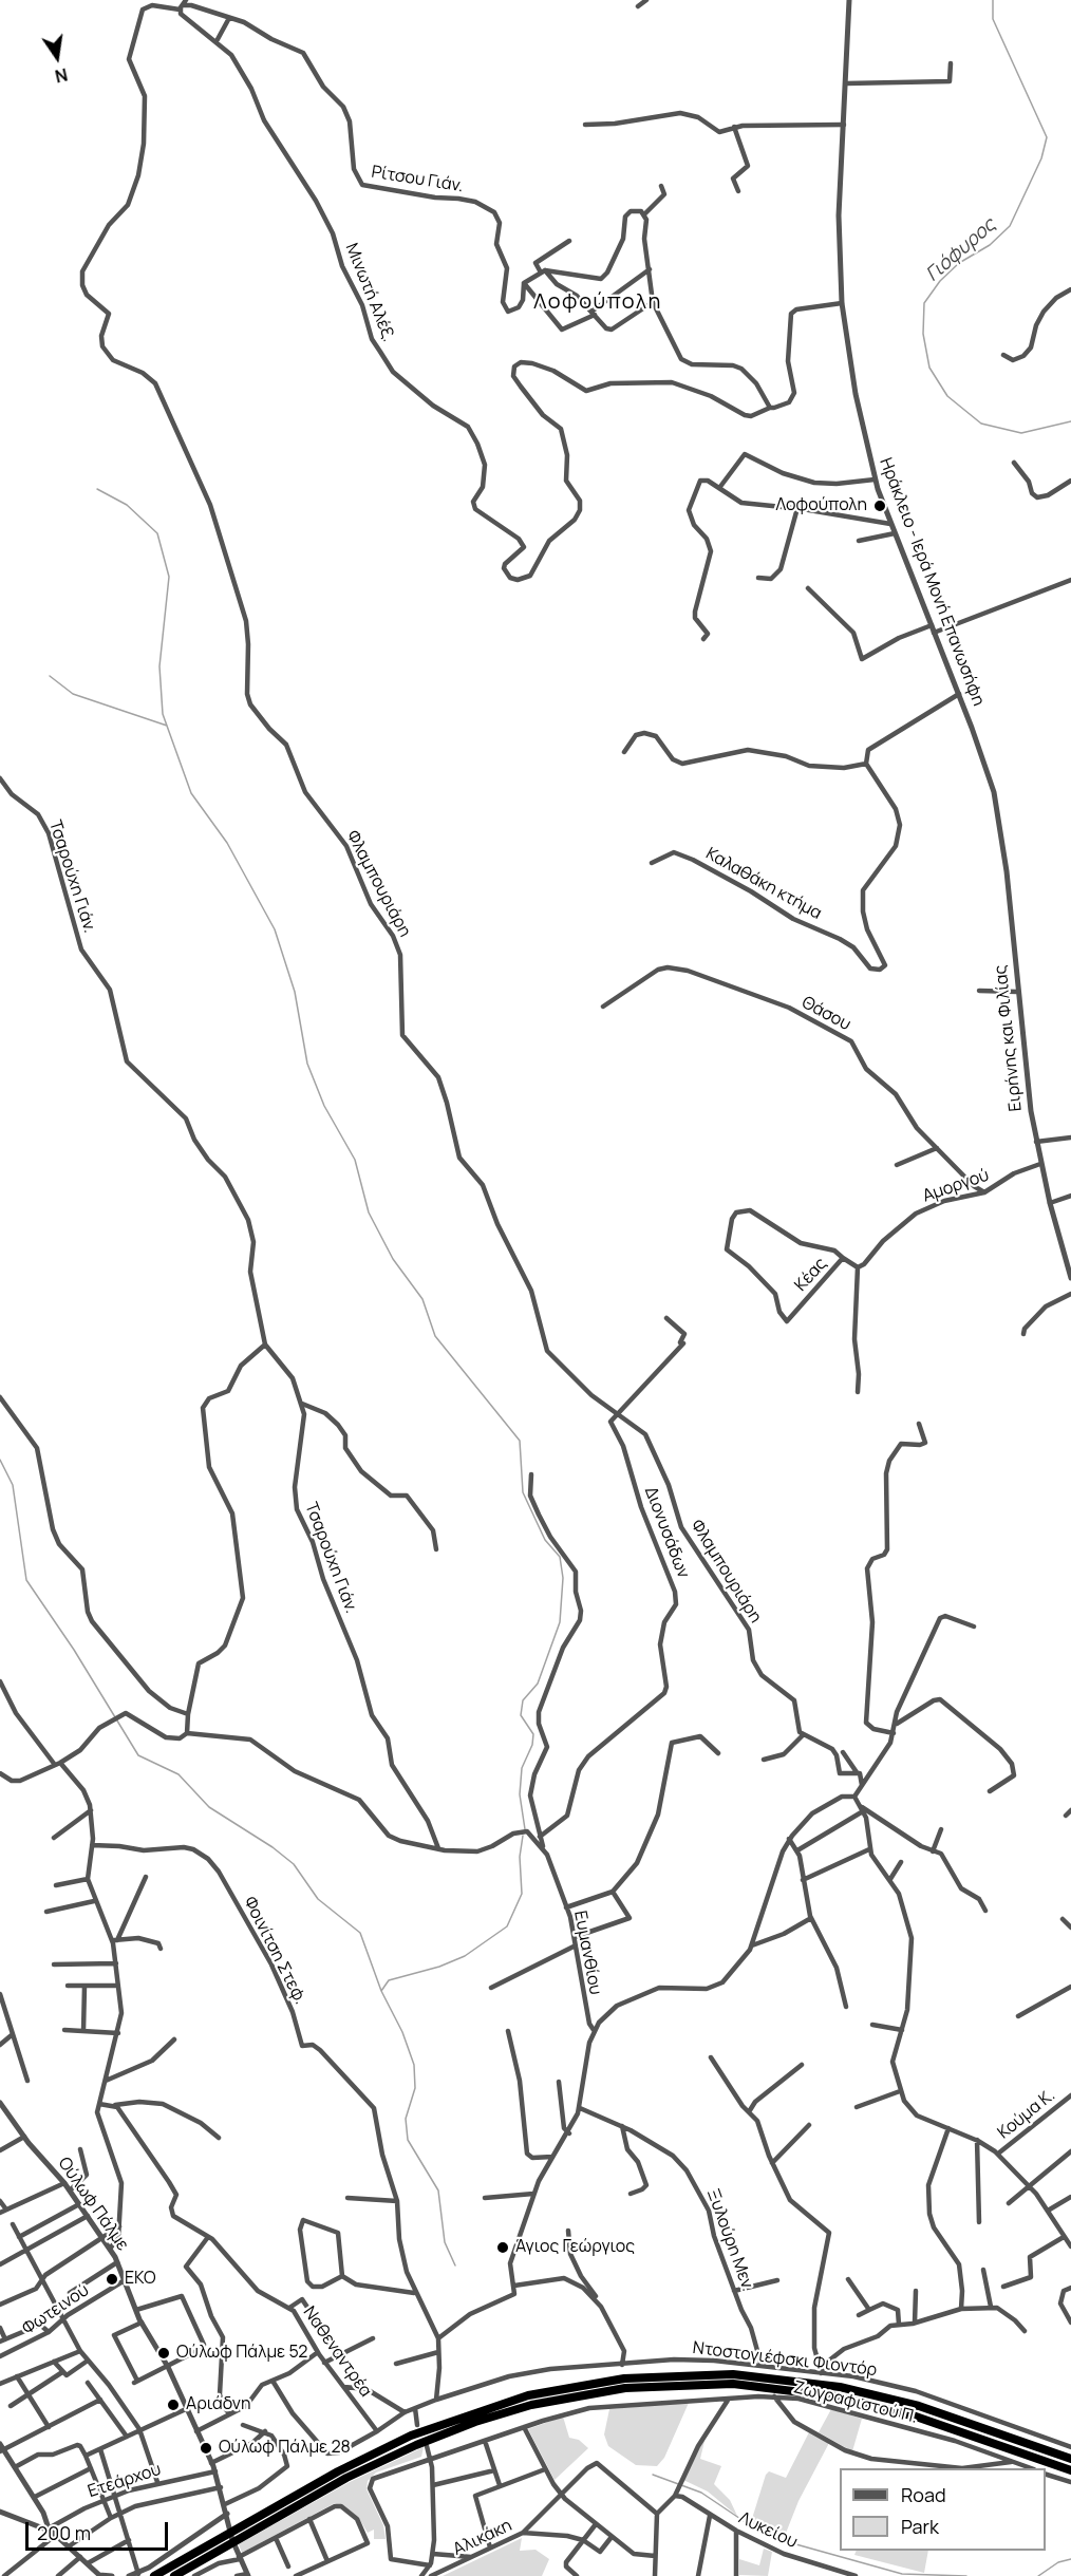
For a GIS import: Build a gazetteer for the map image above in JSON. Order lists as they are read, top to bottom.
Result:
{
  "streets": {
    "street": [
      "Ρίτσου Γιάν.",
      "Μινωτή Αλέξ.",
      "Ηράκλειο - Ιερά Μονή Επανωσήφη",
      "Τσαρούχη Γιάν.",
      "Φλαμπουριάρη",
      "Καλαθάκη κτήμα",
      "Θάσου",
      "Ειρήνης και Φιλίας",
      "Αμοργού",
      "Κέας",
      "Διονυσάδων",
      "Φοινίτση Στεφ.",
      "Ευμανθίου",
      "Κούμα Κ.",
      "Ούλωφ Πάλμε",
      "Ξυλούρη Μεν.",
      "Φωτεινού",
      "Ναθεναντρέα",
      "Ντοστογιέφσκι Φιοντόρ",
      "Ζωγραφιστού Π.",
      "Ετεάρχου",
      "Λυκείου",
      "Αλικάκη"
    ]
  },
  "crossings": [
    ["Ρίτσου Γιάν.", "Μινωτή Αλέξ."],
    ["Ρίτσου Γιάν.", "Φλαμπουριάρη"],
    ["Μινωτή Αλέξ.", "Φλαμπουριάρη"],
    ["Ηράκλειο - Ιερά Μονή Επανωσήφη", "Ειρήνης και Φιλίας"],
    ["Φλαμπουριάρη", "Διονυσάδων"],
    ["Θάσου", "Αμοργού"],
    ["Ειρήνης και Φιλίας", "Αμοργού"],
    ["Αμοργού", "Κέας"],
    ["Διονυσάδων", "Ευμανθίου"],
    ["Φοινίτση Στεφ.", "Ντοστογιέφσκι Φιοντόρ"],
    ["Ούλωφ Πάλμε", "Φωτεινού"],
    ["Ούλωφ Πάλμε", "Ετεάρχου"],
    ["Ξυλούρη Μεν.", "Ντοστογιέφσκι Φιοντόρ"]
  ],
  "districts": ["Λοφούπολη"],
  "water": ["Γιόφυρος"],
  "places": [
    "Λοφούπολη",
    "Άγιος Γεώργιος",
    "EKO",
    "Ούλωφ Πάλμε 52",
    "Αριάδνη",
    "Ούλωφ Πάλμε 28"
  ],
  "legend": ["Road", "Park"],
  "scale_bar": "200 m",
  "north": "bottom"
}
